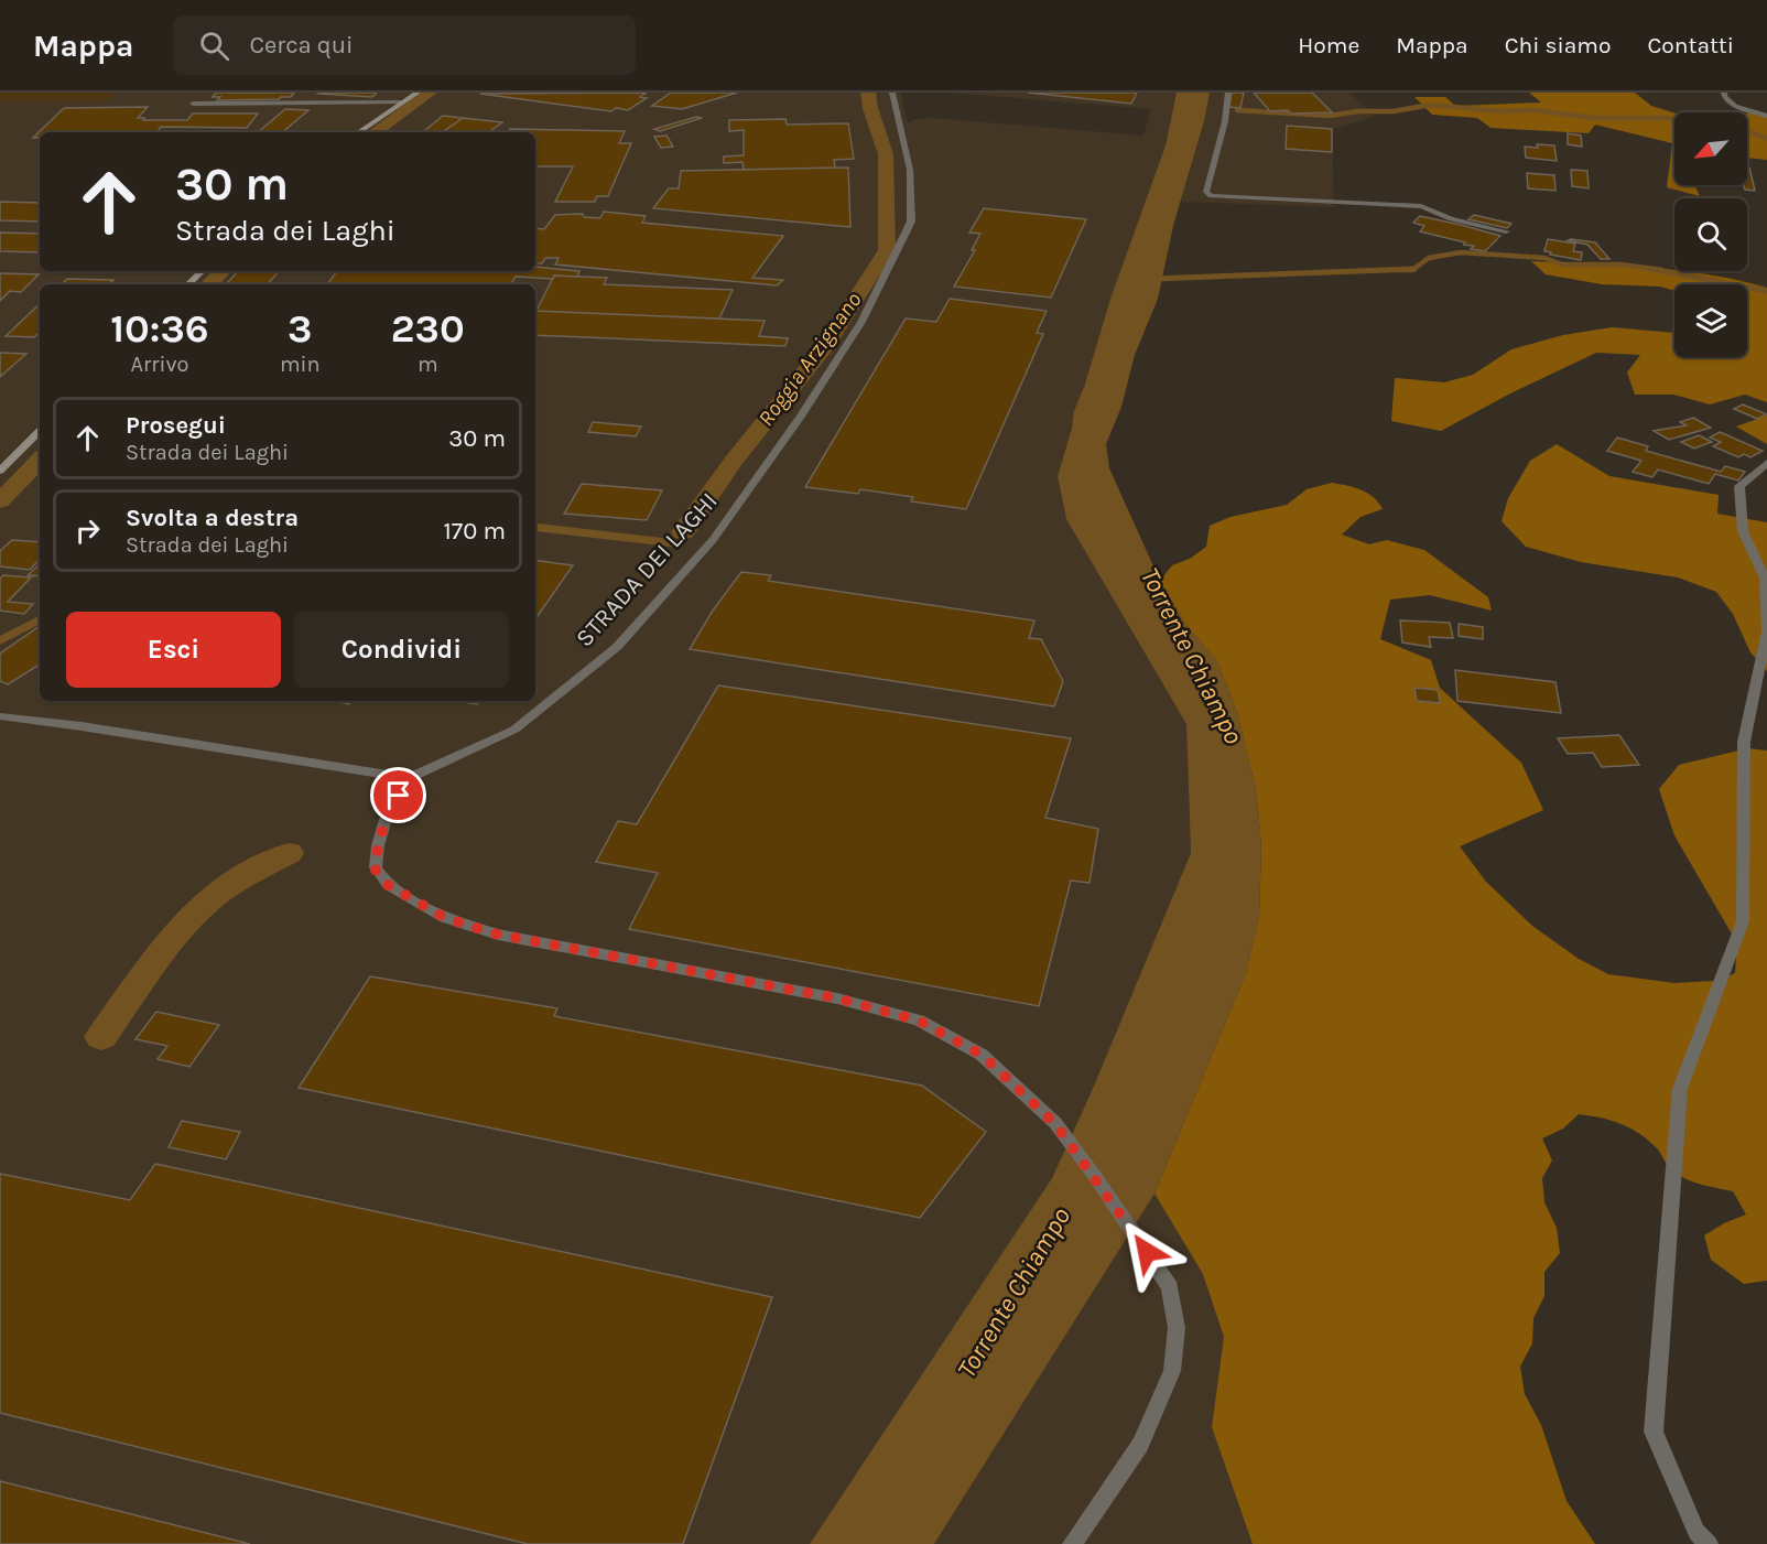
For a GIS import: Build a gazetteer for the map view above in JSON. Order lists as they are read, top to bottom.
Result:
{
  "streets": {
    "street": ["STRADA DEI LAGHI"]
  },
  "water": ["Roggia Arzignano", "Torrente Chiampo"],
  "north": "bottom left",
  "page": {
    "header": "Mappa",
    "search": "Cerca qui",
    "nav": [
      "Home",
      "Mappa",
      "Chi siamo",
      "Contatti"
    ],
    "turn": ["30 m", "Strada dei Laghi"],
    "eta": [
      "10:36",
      "Arrivo",
      "3",
      "min",
      "230",
      "m"
    ],
    "list": [
      {
        "name": "Prosegui",
        "note": "Strada dei Laghi",
        "value": "30 m"
      },
      {
        "name": "Svolta a destra",
        "note": "Strada dei Laghi",
        "value": "170 m"
      }
    ],
    "buttons": ["Esci", "Condividi"]
  }
}
